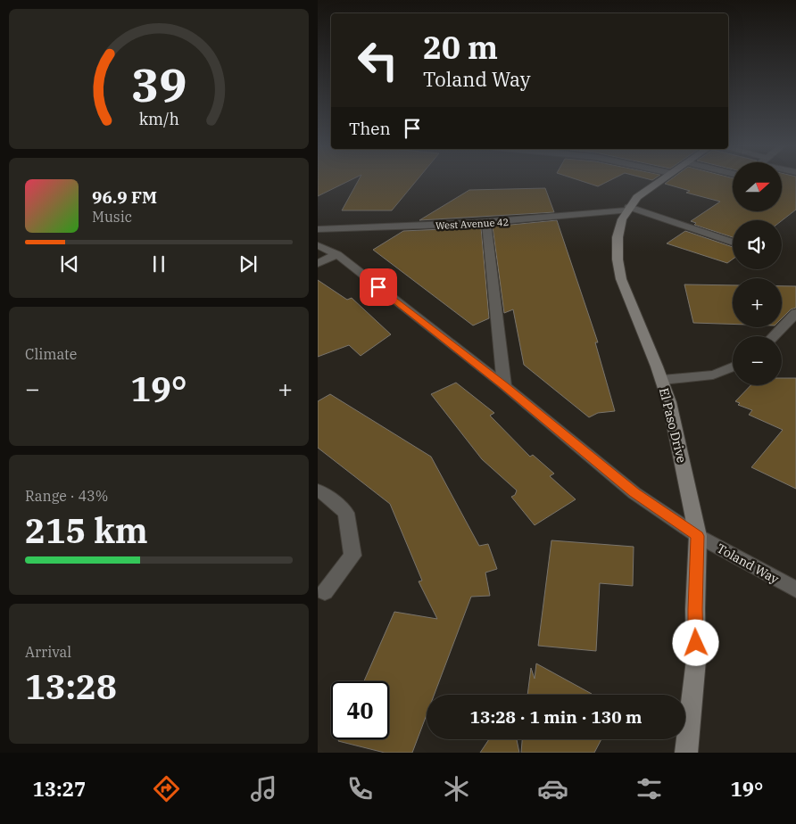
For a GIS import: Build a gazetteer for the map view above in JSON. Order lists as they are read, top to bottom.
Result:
{
  "streets": {
    "street": ["West Avenue 42", "El Paso Drive", "Toland Way"]
  },
  "crossings": [
    ["West Avenue 42", "El Paso Drive"],
    ["El Paso Drive", "Toland Way"]
  ],
  "north": "right",
  "page": {
    "turn": ["20 m", "Toland Way"],
    "then": "Then",
    "map_buttons": ["+", "−"],
    "song": ["96.9 FM", "Music"],
    "tile": [
      "Climate",
      ["Range · 43%", "215 km"],
      ["Arrival", "13:28"]
    ],
    "heat": ["−", "19°", "+"],
    "limit": "40",
    "trip": "13:28 · 1 min · 130 m",
    "tabs": ["13:27", "19°"],
    "gauge": ["39", "km/h"]
  }
}
